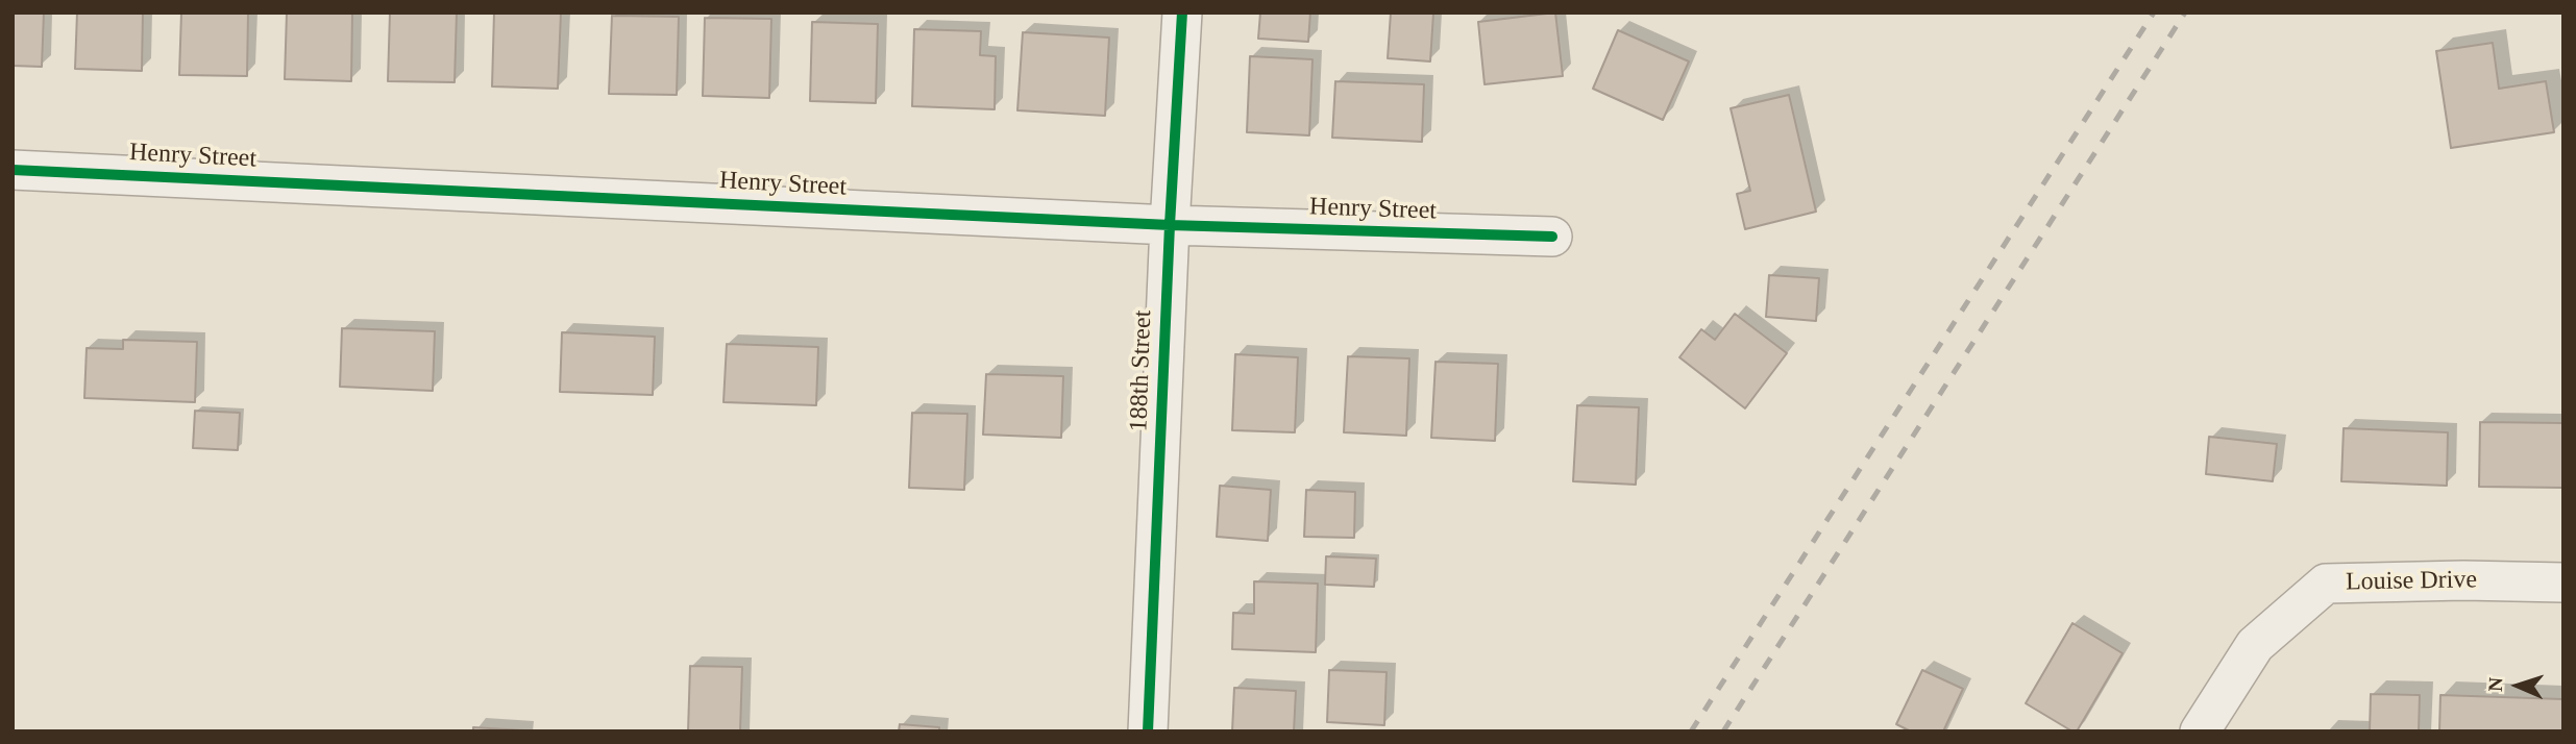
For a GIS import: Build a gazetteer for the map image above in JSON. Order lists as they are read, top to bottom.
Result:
{
  "streets": {
    "street": ["Henry Street", "188th Street", "Louise Drive"]
  },
  "crossings": [
    ["Henry Street", "188th Street"]
  ],
  "north": "left"
}
